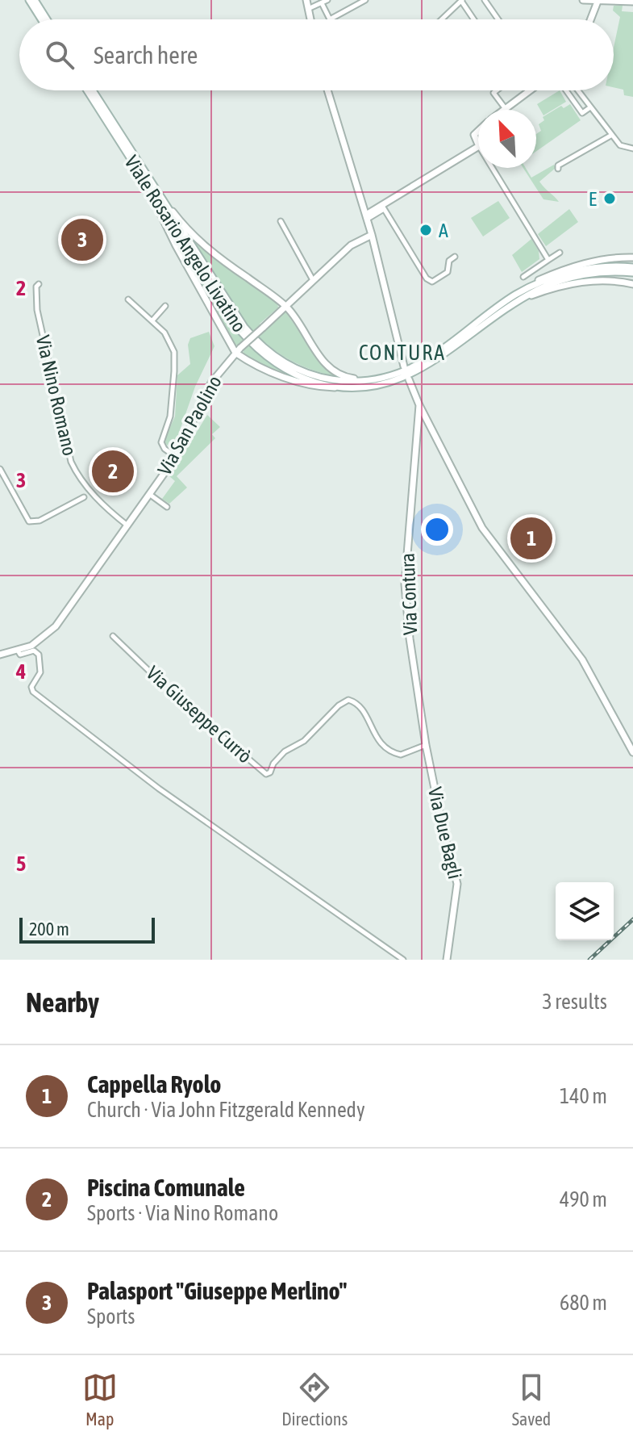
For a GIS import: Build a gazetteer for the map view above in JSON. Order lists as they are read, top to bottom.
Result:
{
  "streets": {
    "street": [
      "Viale Rosario Angelo Livatino",
      "Via Nino Romano",
      "Via San Paolino",
      "Via Contura",
      "Via Giuseppe Currò",
      "Via Due Bagli"
    ]
  },
  "crossings": [
    ["Via Nino Romano", "Via San Paolino"],
    ["Via Contura", "Via Giuseppe Currò"],
    ["Via Contura", "Via Due Bagli"],
    ["Via Giuseppe Currò", "Via Due Bagli"]
  ],
  "districts": ["CONTURA"],
  "places": ["E", "A"],
  "scale_bar": "200 m",
  "north": "top left",
  "page": {
    "search": "Search here",
    "pins": ["3", "2", "1"],
    "scale": "200 m",
    "heading": ["Nearby", "3 results"],
    "list": [
      {
        "mark": "1",
        "name": "Cappella Ryolo",
        "note": "Church · Via John Fitzgerald Kennedy",
        "value": "140 m"
      },
      {
        "mark": "2",
        "name": "Piscina Comunale",
        "note": "Sports · Via Nino Romano",
        "value": "490 m"
      },
      {
        "mark": "3",
        "name": "Palasport \"Giuseppe Merlino\"",
        "note": "Sports",
        "value": "680 m"
      }
    ],
    "nav": ["Map", "Directions", "Saved"]
  },
  "grid": {
    "rows": [
      "2",
      "3",
      "4",
      "5"
    ]
  }
}
